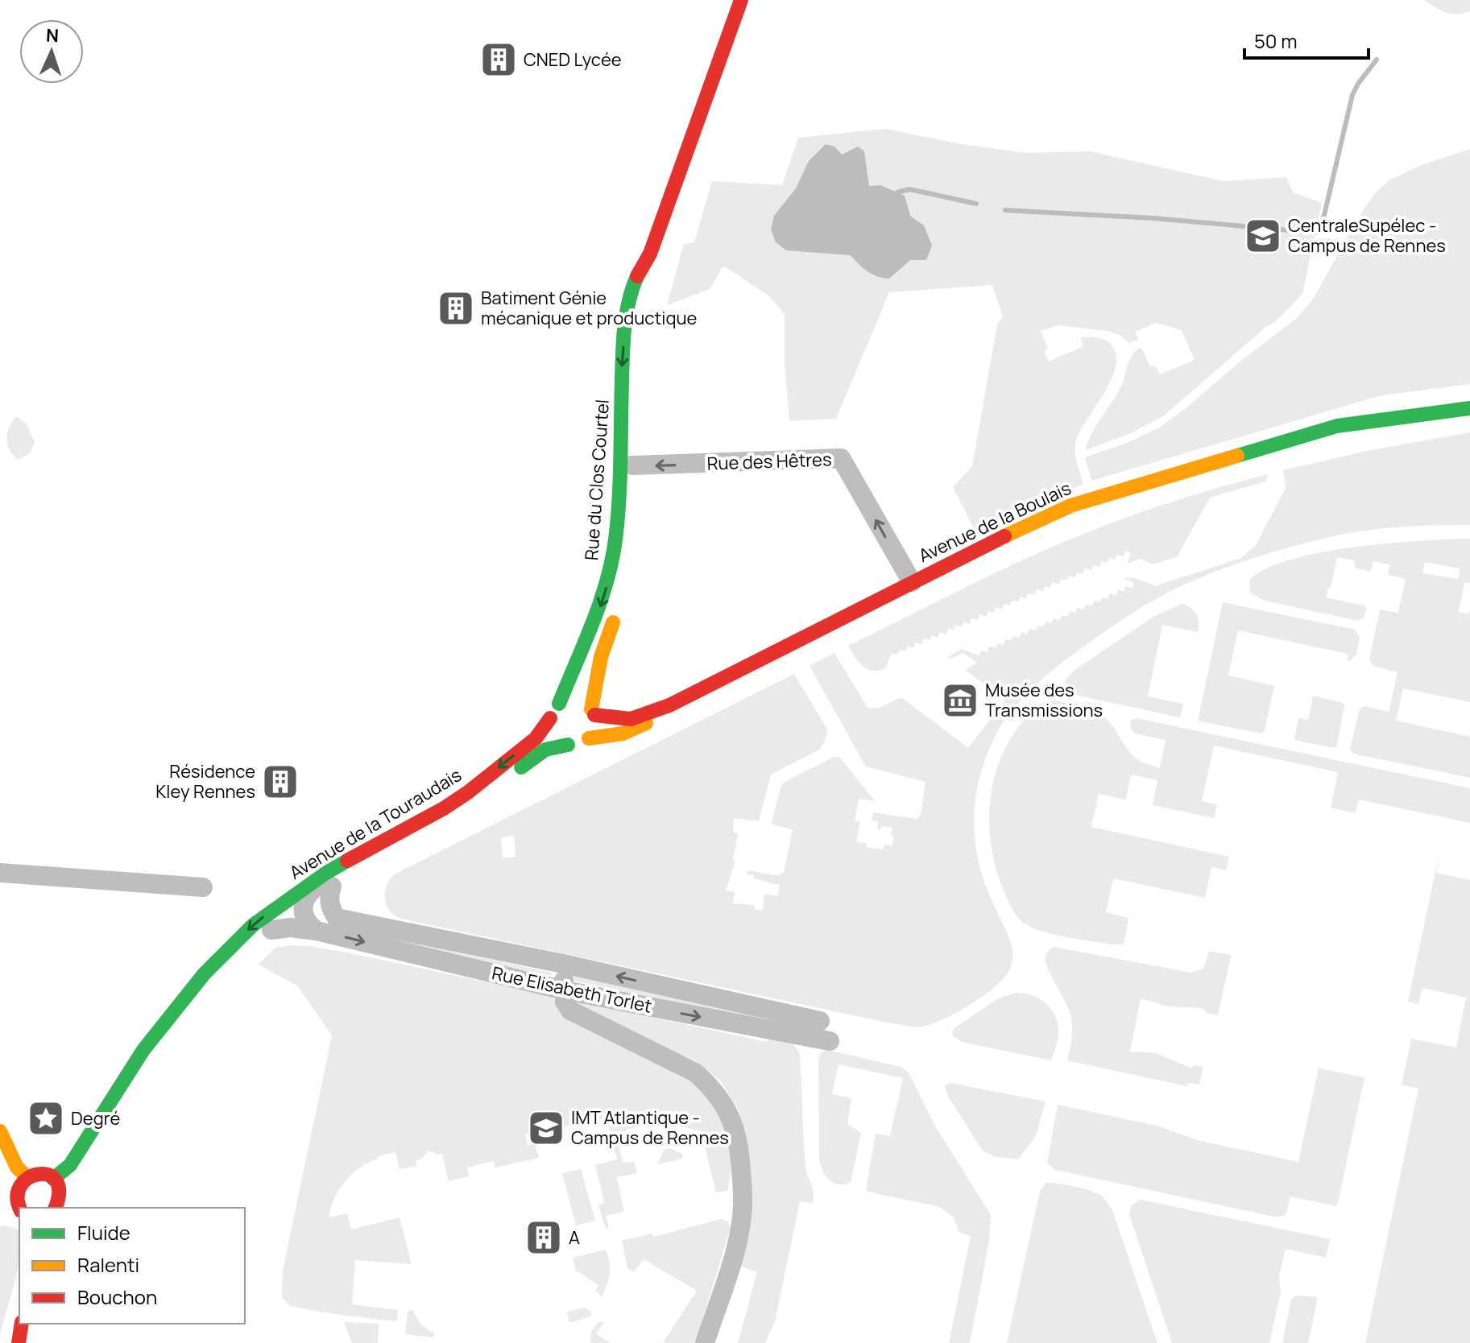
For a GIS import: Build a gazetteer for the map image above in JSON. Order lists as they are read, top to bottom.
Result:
{
  "streets": {
    "main road": ["Rue du Clos Courtel", "Avenue de la Boulais", "Avenue de la Touraudais"],
    "street": ["Rue des Hêtres", "Rue Elisabeth Torlet"]
  },
  "crossings": [
    ["Rue des Hêtres", "Rue du Clos Courtel"],
    ["Rue des Hêtres", "Avenue de la Boulais"],
    ["Rue du Clos Courtel", "Avenue de la Boulais"],
    ["Rue du Clos Courtel", "Avenue de la Touraudais"],
    ["Avenue de la Boulais", "Avenue de la Touraudais"],
    ["Avenue de la Touraudais", "Rue Elisabeth Torlet"]
  ],
  "one_way": ["Rue des Hêtres"],
  "places": {
    "building": [
      "CNED Lycée",
      "Batiment Génie mécanique et productique",
      "Résidence Kley Rennes",
      "A"
    ],
    "school or university": ["CentraleSupélec - Campus de Rennes", "IMT Atlantique - Campus de Rennes"],
    "museum": ["Musée des Transmissions"],
    "place": ["Degré"]
  },
  "legend": ["Fluide", "Ralenti", "Bouchon"],
  "scale_bar": "50 m",
  "north": "top"
}
